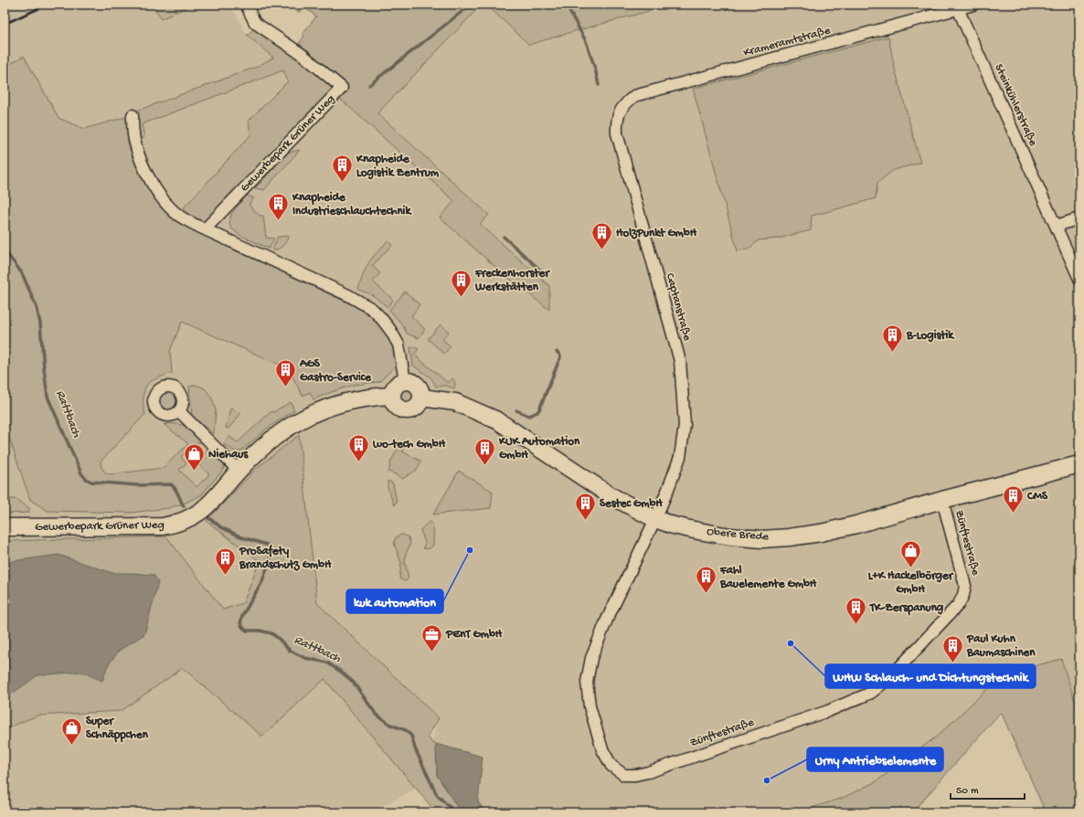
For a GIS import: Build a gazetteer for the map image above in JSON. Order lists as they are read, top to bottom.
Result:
{
  "streets": {
    "street": [
      "Krameramtstraße",
      "Steinkühlerstraße",
      "Gewerbepark Grüner Weg",
      "Captanstraße",
      "Obere Brede",
      "Zünftestraße"
    ]
  },
  "crossings": [
    ["Krameramtstraße", "Steinkühlerstraße"],
    ["Krameramtstraße", "Captanstraße"],
    ["Gewerbepark Grüner Weg", "Obere Brede"],
    ["Captanstraße", "Obere Brede"],
    ["Captanstraße", "Zünftestraße"],
    ["Obere Brede", "Zünftestraße"]
  ],
  "water": ["Rattbach"],
  "places": {
    "building": [
      "Knapheide Logistik Zentrum",
      "Knapheide Industrieschlauchtechnik",
      "HolzPunkt GmbH",
      "Freckenhorster Werkstätten",
      "B-Logistik",
      "AGS Gastro-Service",
      "wo-tech GmbH",
      "KUK Automation GmbH",
      "CMS",
      "Sestec GmbH",
      "ProSafety Brandschutz GmbH",
      "Fahl Bauelemente GmbH",
      "TK-Zerspanung",
      "Paul Kuhn Baumaschinen"
    ],
    "shop": ["Niehaus", "L+K Hackelbörger GmbH", "Super Schnäppchen"],
    "other": ["kuk automation", "WHW Schlauch- und Dichtungstechnik", "Urny Antriebselemente"],
    "office": ["PEnT GmbH"]
  },
  "scale_bar": "50 m"
}
